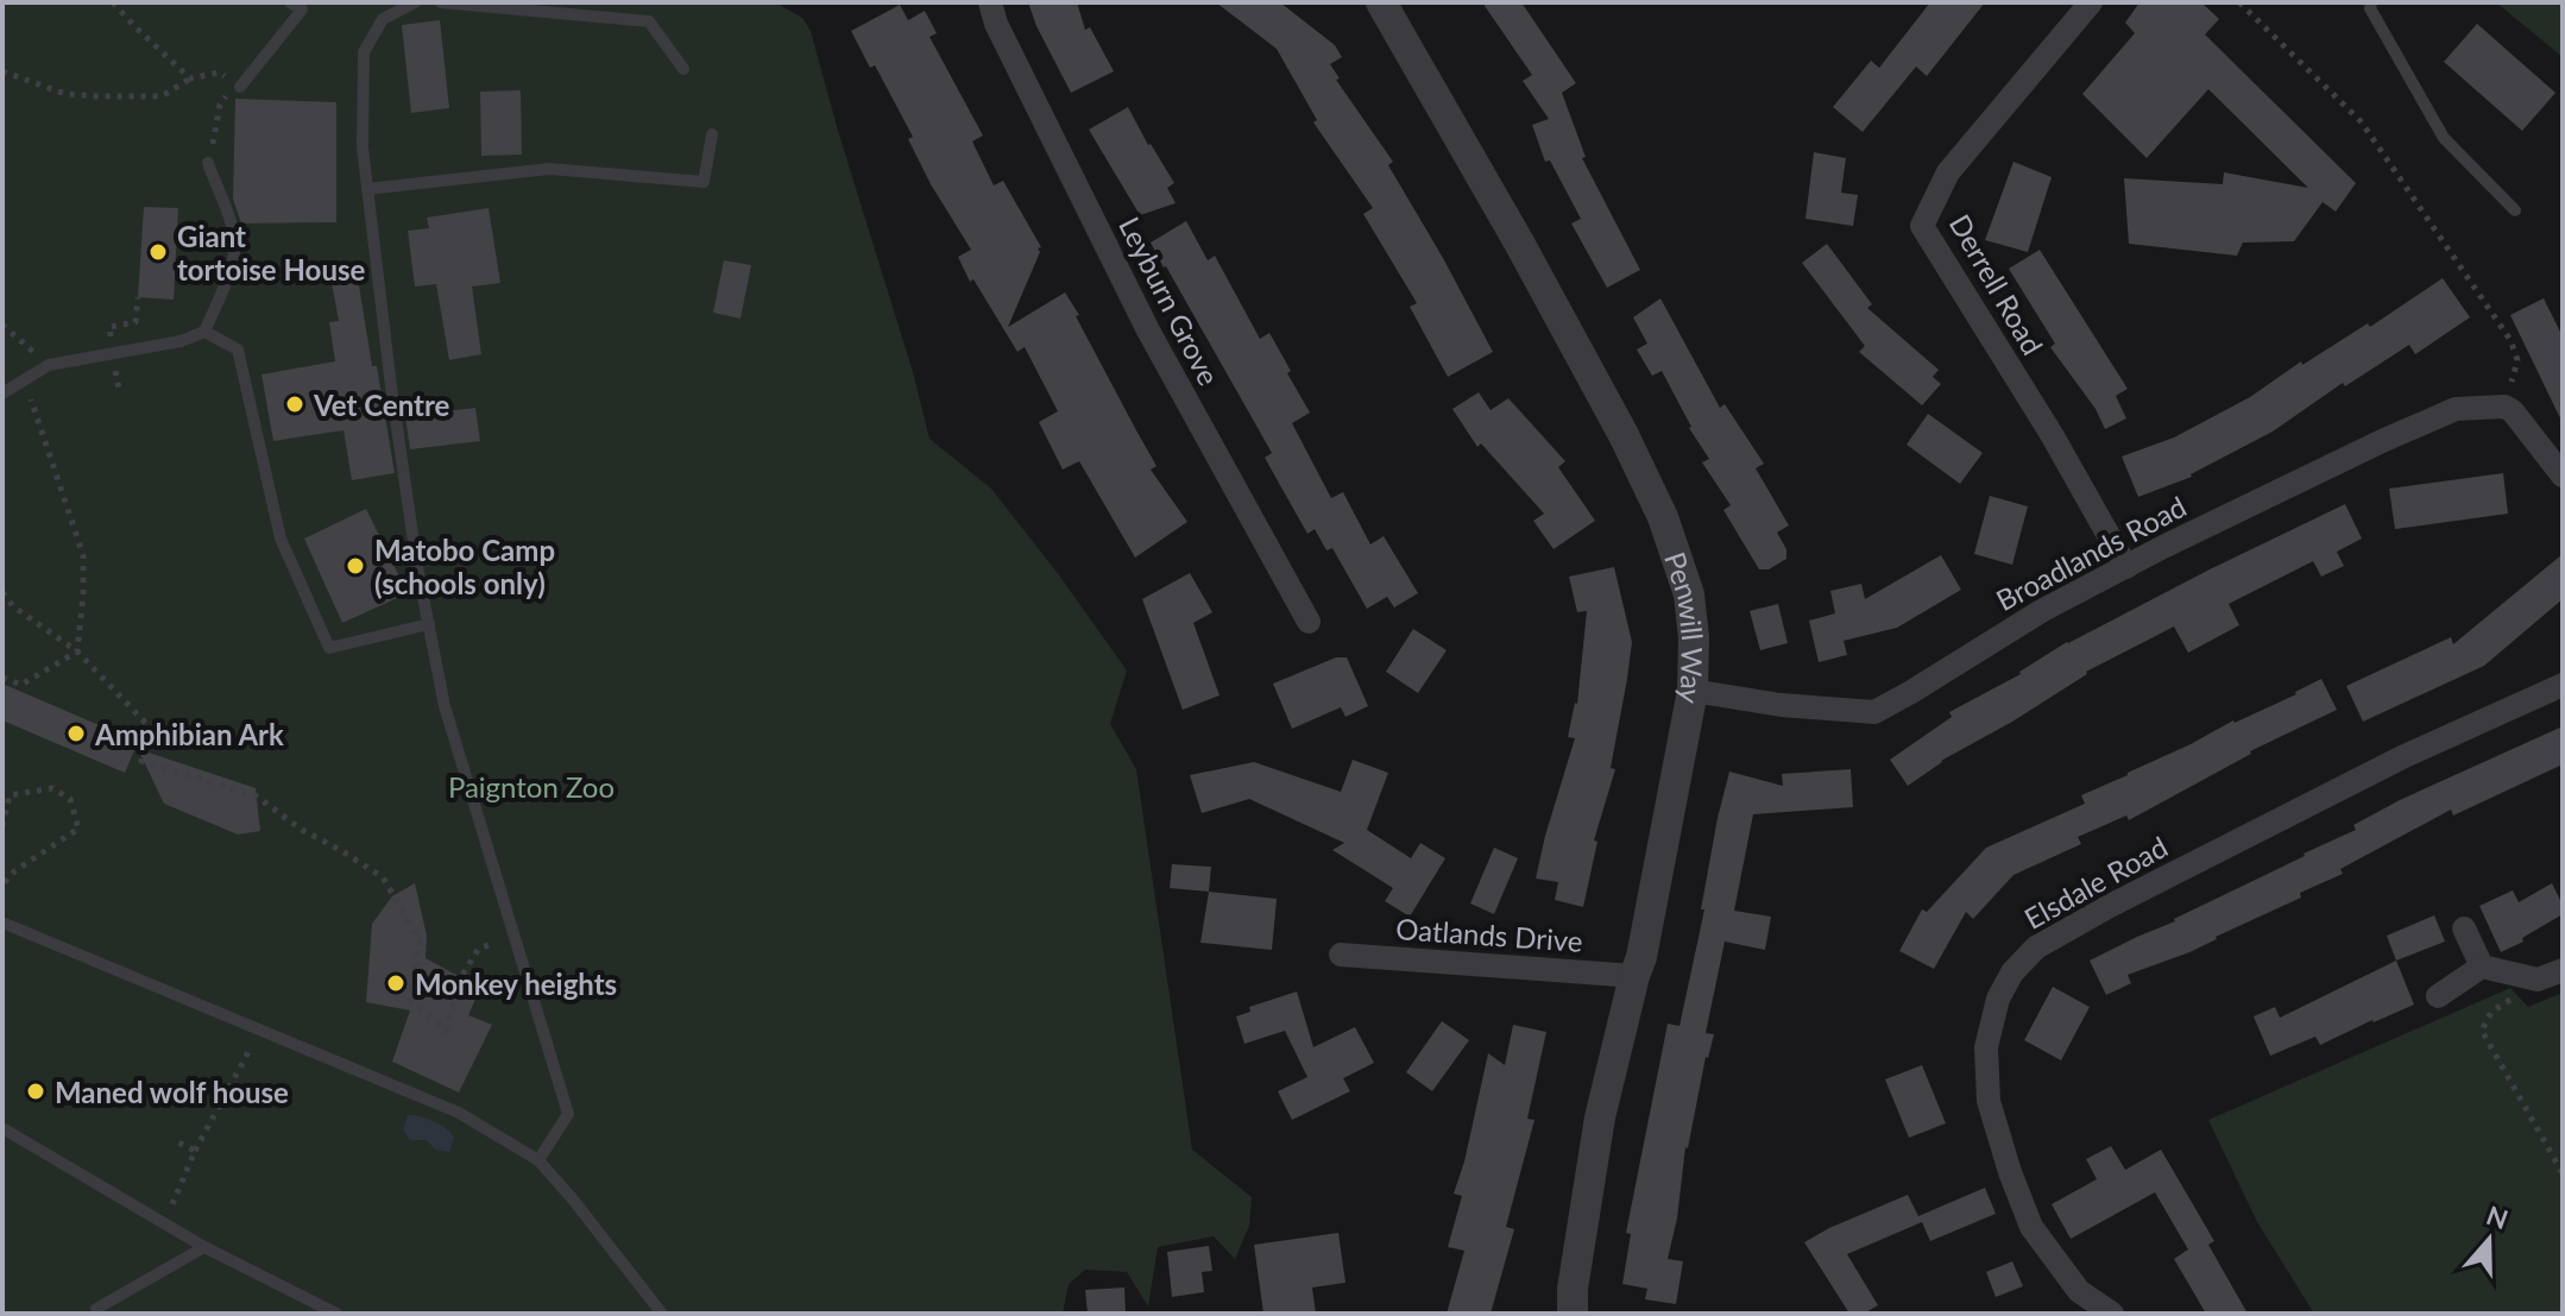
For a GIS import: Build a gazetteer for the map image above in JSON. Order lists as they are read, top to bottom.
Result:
{
  "streets": {
    "street": [
      "Derrell Road",
      "Leyburn Grove",
      "Broadlands Road",
      "Penwill Way",
      "Elsdale Road",
      "Oatlands Drive"
    ]
  },
  "crossings": [
    ["Derrell Road", "Broadlands Road"],
    ["Broadlands Road", "Penwill Way"],
    ["Penwill Way", "Oatlands Drive"]
  ],
  "parks": ["Paignton Zoo"],
  "places": [
    "Giant tortoise House",
    "Vet Centre",
    "Matobo Camp (schools only)",
    "Amphibian Ark",
    "Monkey heights",
    "Maned wolf house"
  ],
  "north": "top"
}
